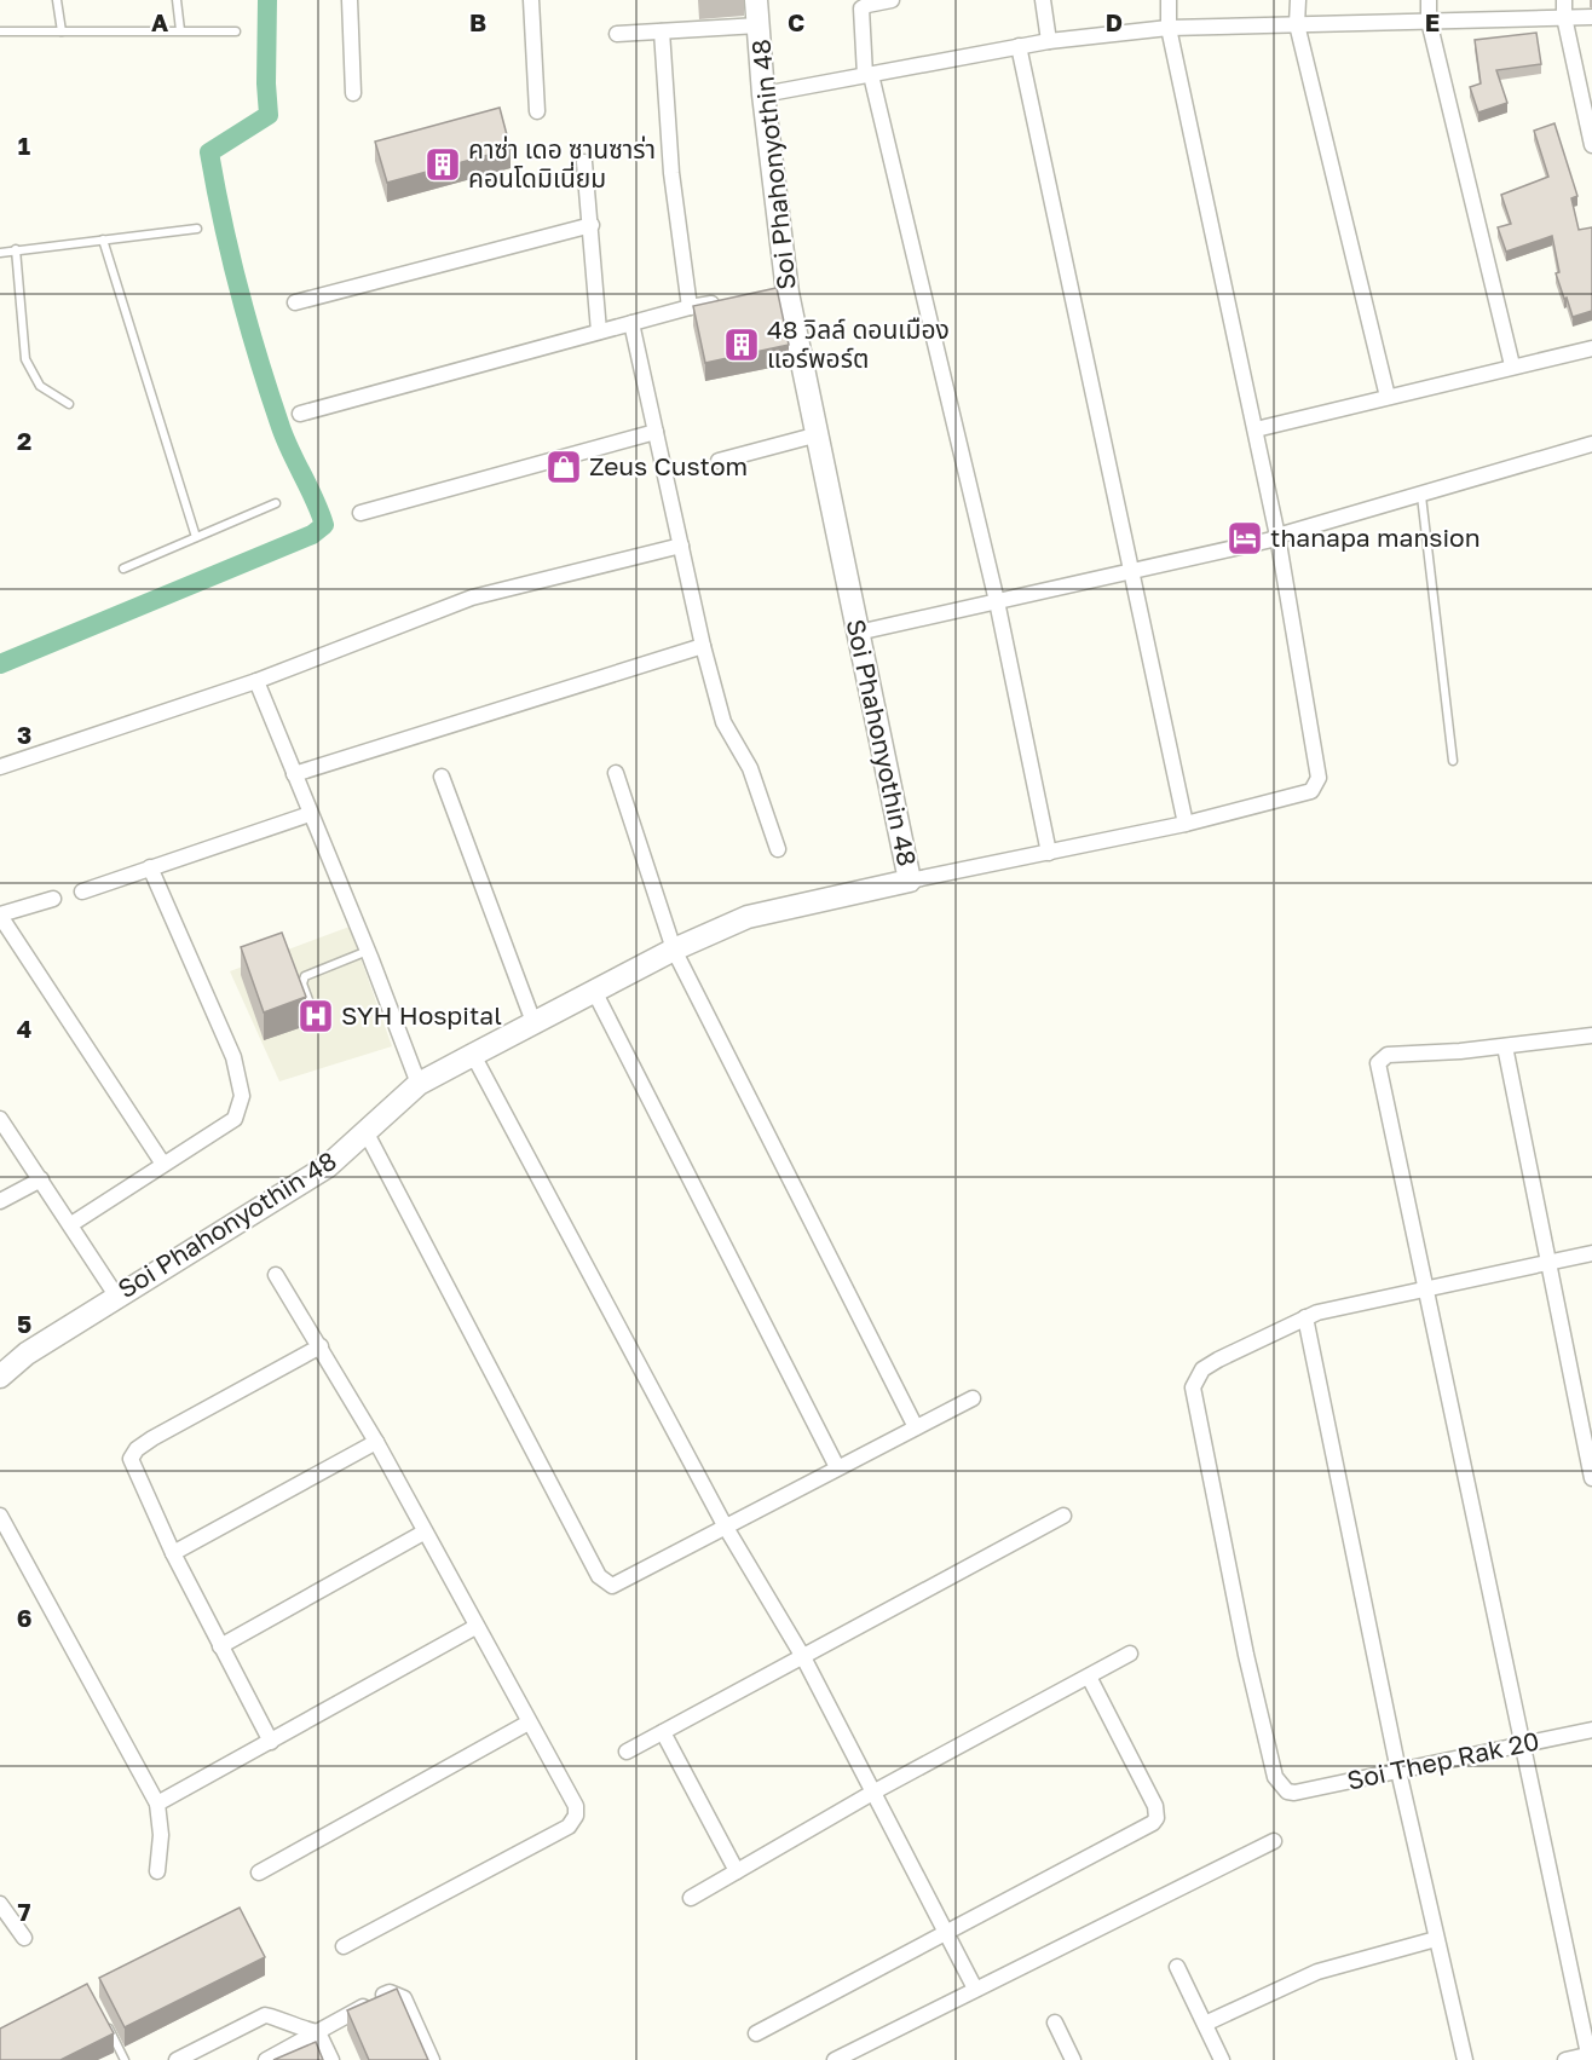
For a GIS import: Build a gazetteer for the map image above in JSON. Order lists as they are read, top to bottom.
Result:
{
  "streets": {
    "street": ["Soi Phahonyothin 48", "Soi Thep Rak 20"]
  },
  "places": {
    "building": ["คาซ่า เดอ ซานซาร่า คอนโดมิเนี่ยม", "48 วิลล์ ดอนเมือง แอร์พอร์ต"],
    "shop": ["Zeus Custom"],
    "hotel": ["thanapa mansion"],
    "hospital": ["SYH Hospital"]
  },
  "grid": {
    "columns": [
      "A",
      "B",
      "C",
      "D",
      "E"
    ],
    "rows": [
      "1",
      "2",
      "3",
      "4",
      "5",
      "6",
      "7"
    ]
  }
}
